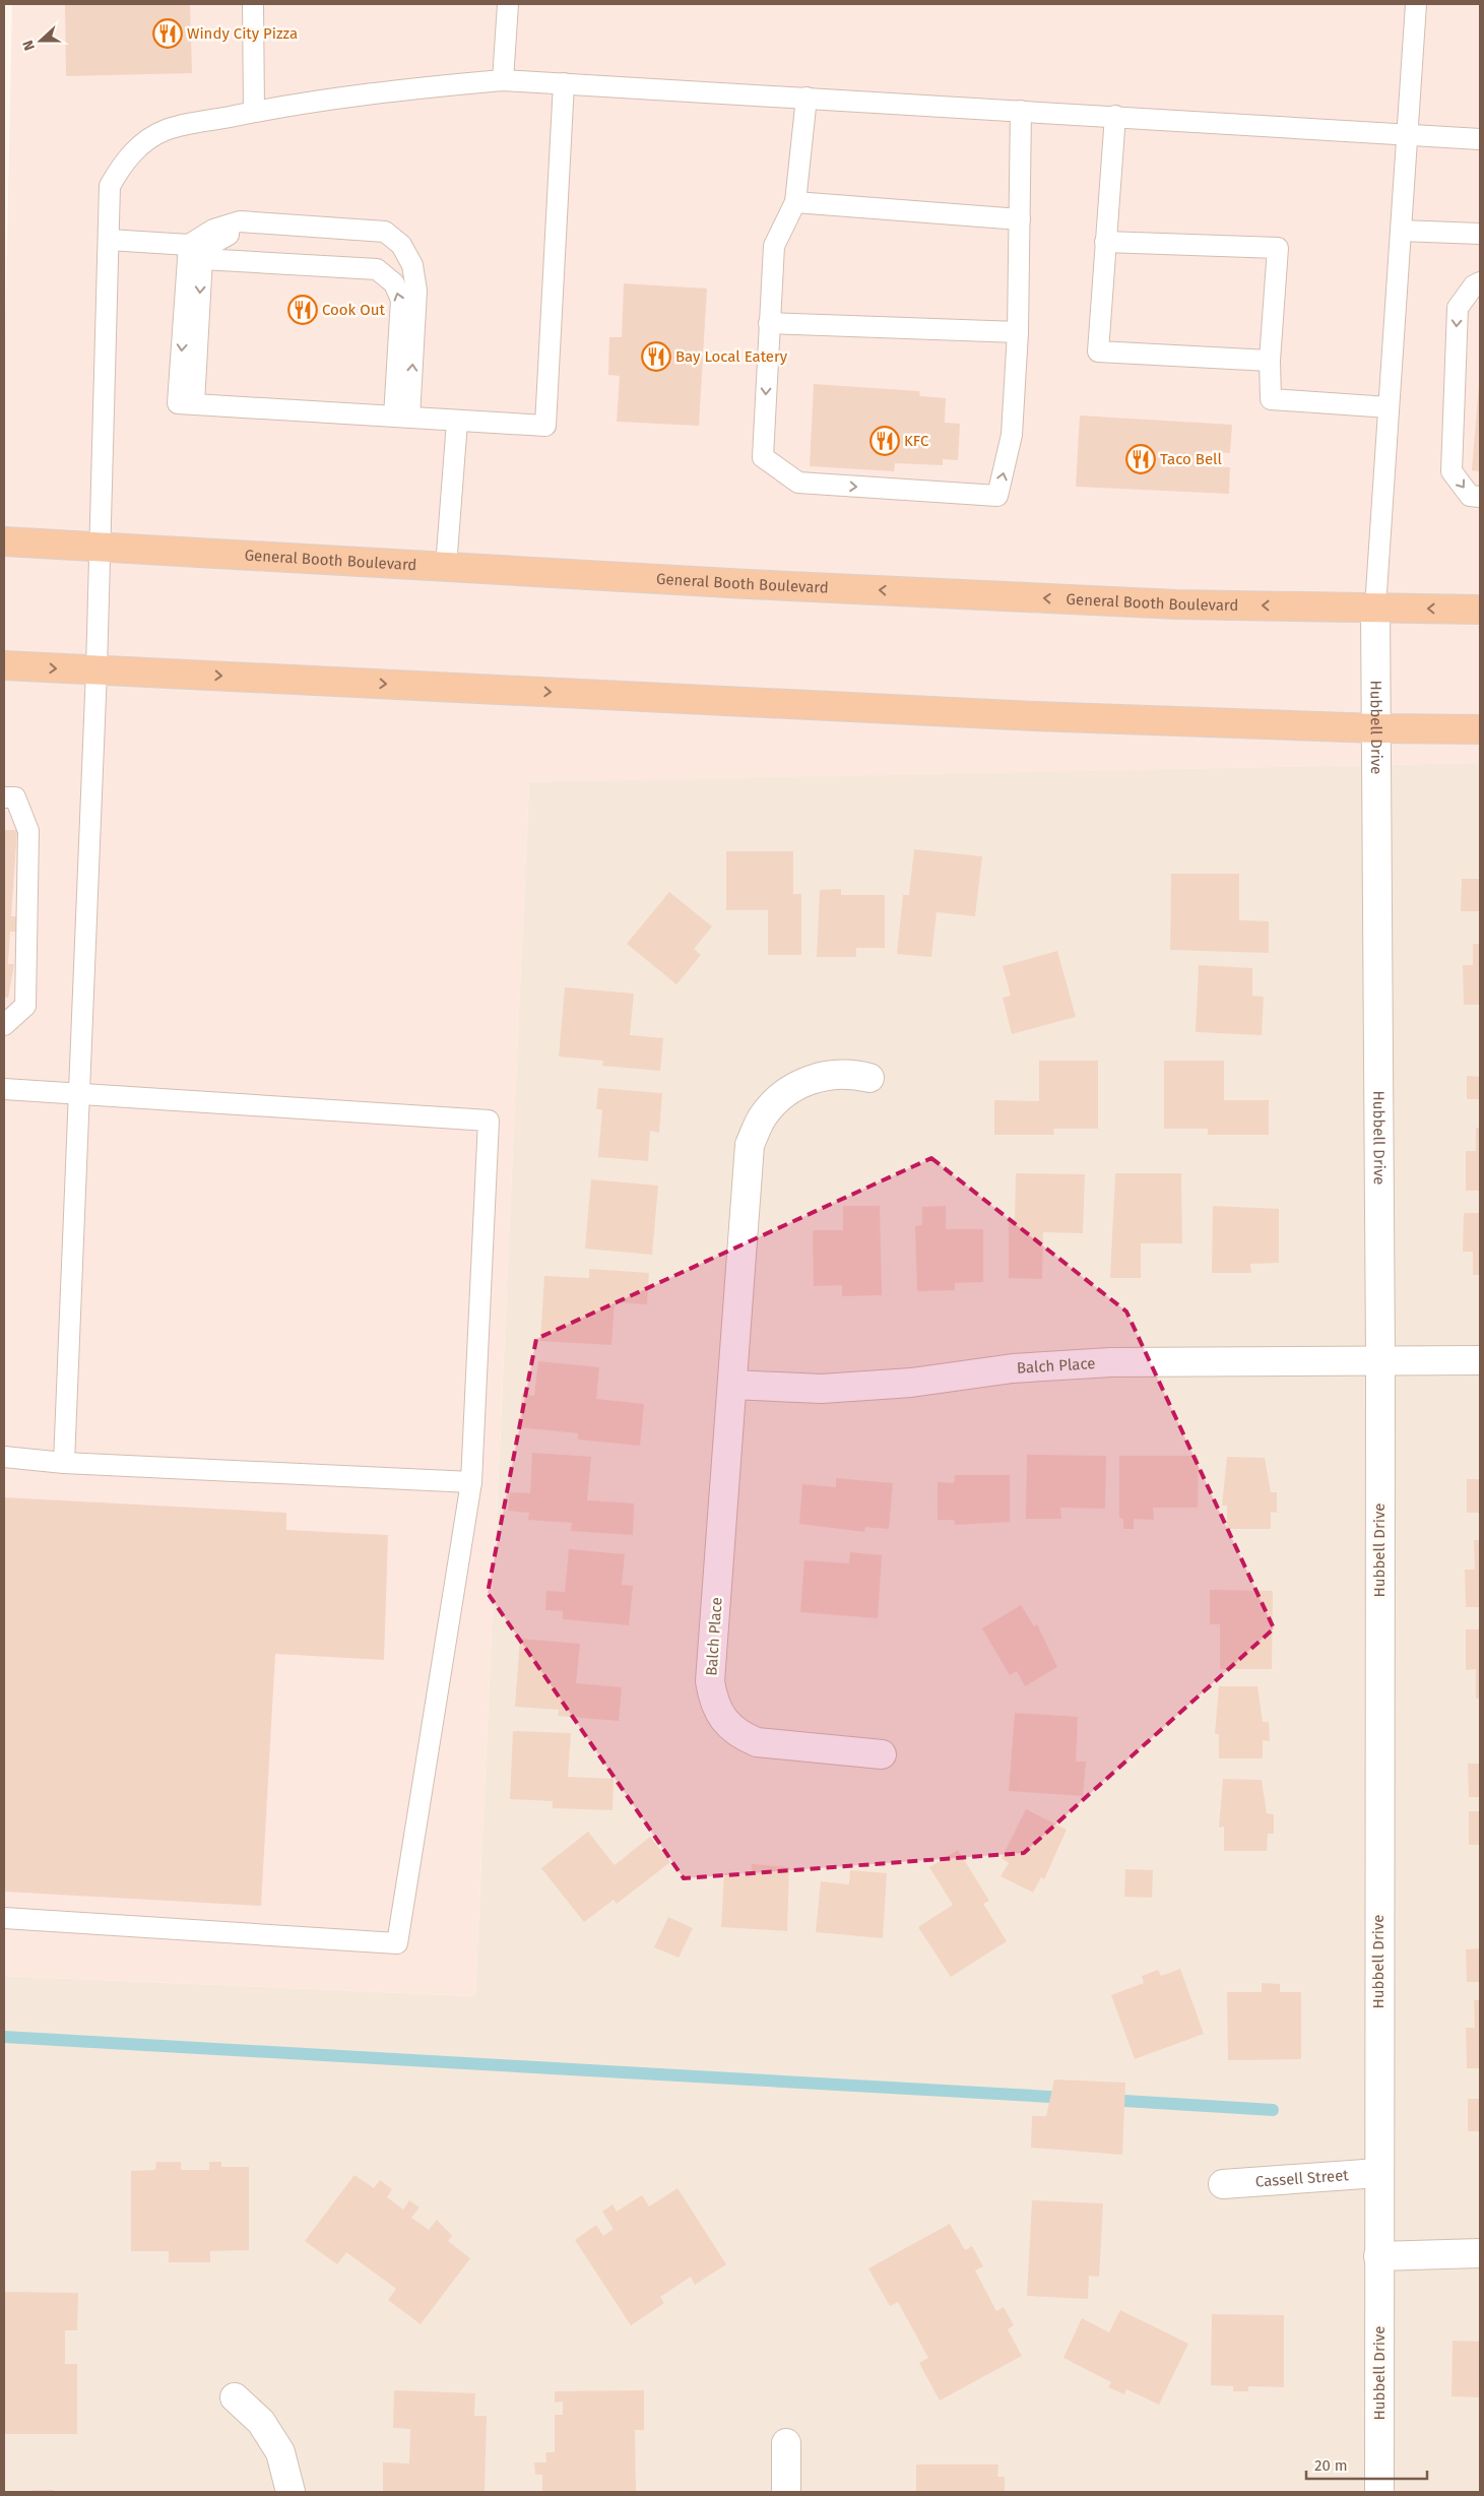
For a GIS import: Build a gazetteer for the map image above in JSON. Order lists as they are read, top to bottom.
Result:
{
  "streets": {
    "highway": ["General Booth Boulevard"],
    "street": ["Hubbell Drive", "Balch Place", "Cassell Street"]
  },
  "crossings": [
    ["General Booth Boulevard", "Hubbell Drive"],
    ["Hubbell Drive", "Balch Place"],
    ["Hubbell Drive", "Cassell Street"]
  ],
  "places": {
    "restaurant": [
      "Windy City Pizza",
      "Cook Out",
      "Bay Local Eatery",
      "KFC",
      "Taco Bell"
    ]
  },
  "scale_bar": "20 m",
  "north": "left"
}
